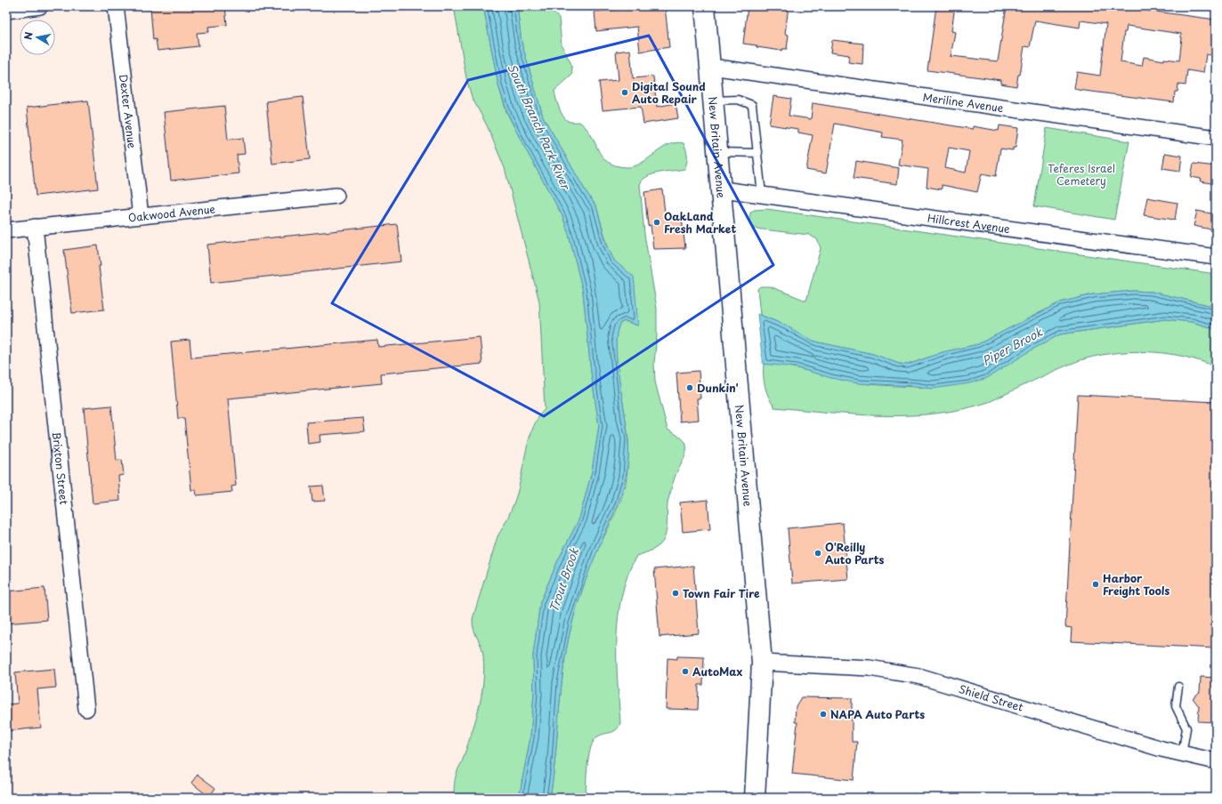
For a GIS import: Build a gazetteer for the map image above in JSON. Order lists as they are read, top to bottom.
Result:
{
  "streets": {
    "main road": ["New Britain Avenue"],
    "street": [
      "Meriline Avenue",
      "Dexter Avenue",
      "Oakwood Avenue",
      "Hillcrest Avenue",
      "Brixton Street",
      "Shield Street"
    ]
  },
  "crossings": [
    ["Meriline Avenue", "New Britain Avenue"],
    ["Dexter Avenue", "Oakwood Avenue"],
    ["New Britain Avenue", "Hillcrest Avenue"],
    ["New Britain Avenue", "Shield Street"],
    ["Oakwood Avenue", "Brixton Street"]
  ],
  "water": ["South Branch Park River", "Piper Brook", "Trout Brook"],
  "parks": ["Teferes Israel Cemetery"],
  "places": [
    "Digital Sound Auto Repair",
    "OakLand Fresh Market",
    "Dunkin'",
    "O'Reilly Auto Parts",
    "Harbor Freight Tools",
    "Town Fair Tire",
    "AutoMax",
    "NAPA Auto Parts"
  ],
  "north": "left"
}
